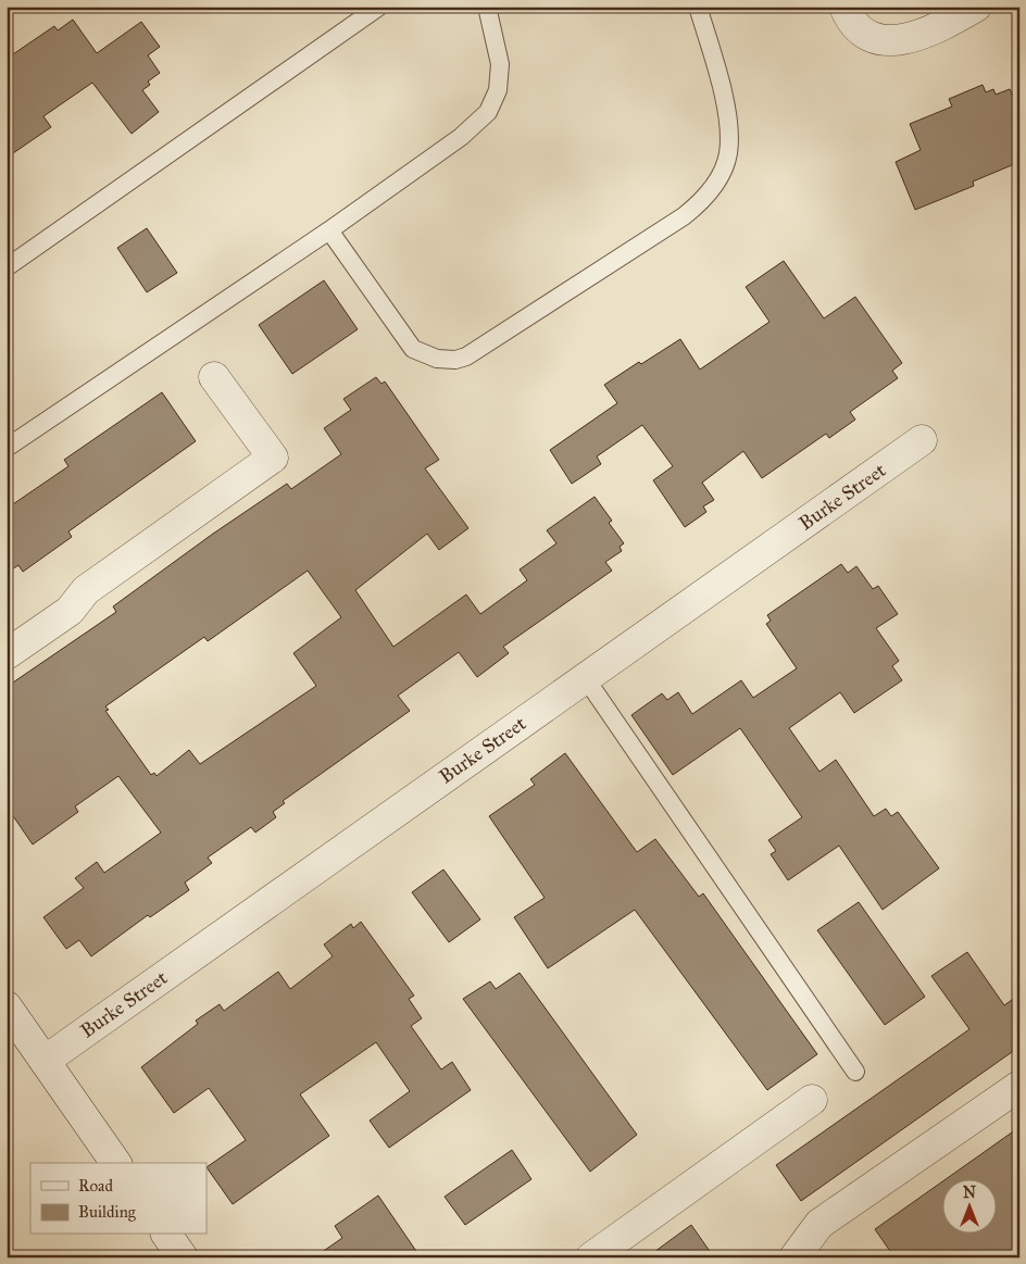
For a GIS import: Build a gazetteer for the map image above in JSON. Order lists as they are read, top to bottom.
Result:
{
  "streets": {
    "street": ["Burke Street"]
  },
  "legend": ["Road", "Building"],
  "north": "top"
}
